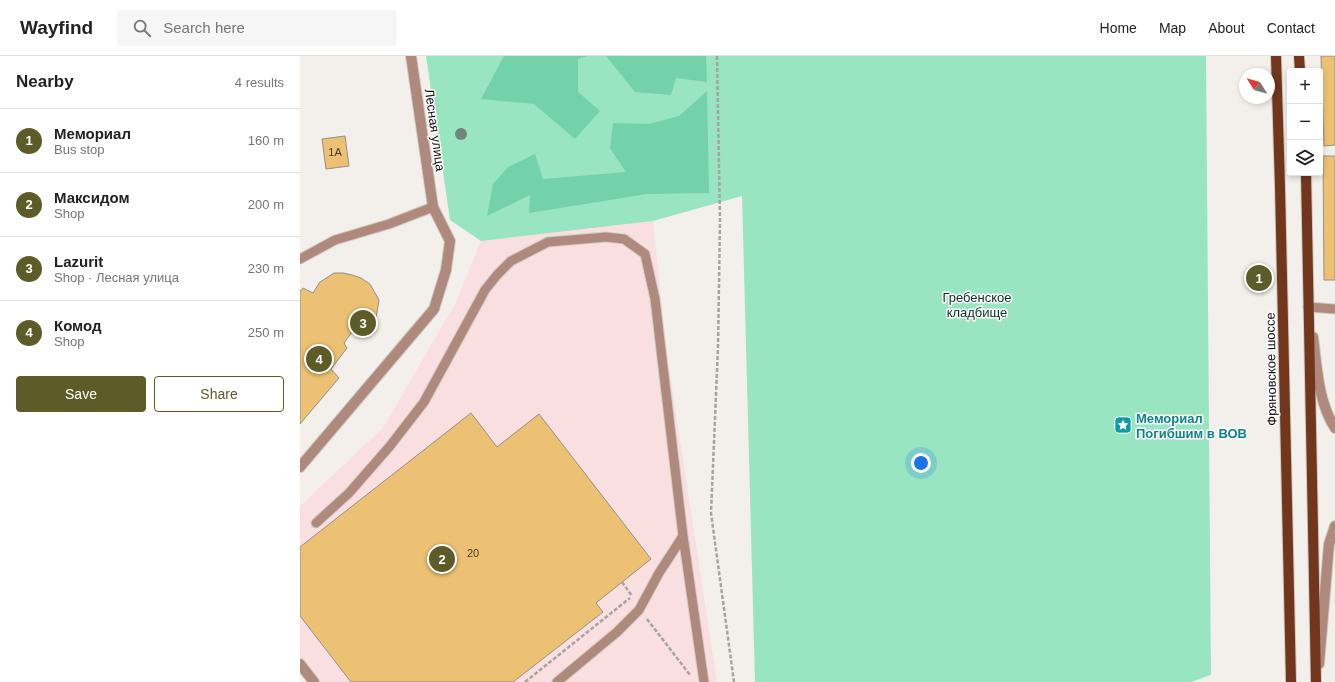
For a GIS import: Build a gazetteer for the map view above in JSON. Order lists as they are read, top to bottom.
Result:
{
  "streets": {
    "main road": ["Фряновское шоссе"],
    "street": ["Лесная улица"]
  },
  "parks": ["Гребенское кладбище"],
  "places": {
    "place": ["Мемориал Погибшим в ВОВ"]
  },
  "house_numbers": ["1А", "20"],
  "north": "top left",
  "page": {
    "header": "Wayfind",
    "search": "Search here",
    "nav": [
      "Home",
      "Map",
      "About",
      "Contact"
    ],
    "heading": ["Nearby", "4 results"],
    "map_buttons": ["+", "−"],
    "list": [
      {
        "mark": "1",
        "name": "Мемориал",
        "note": "Bus stop",
        "value": "160 m"
      },
      {
        "mark": "2",
        "name": "Максидом",
        "note": "Shop",
        "value": "200 m"
      },
      {
        "mark": "3",
        "name": "Lazurit",
        "note": "Shop · Лесная улица",
        "value": "230 m"
      },
      {
        "mark": "4",
        "name": "Комод",
        "note": "Shop",
        "value": "250 m"
      }
    ],
    "pins": [
      "1",
      "3",
      "4",
      "2"
    ],
    "buttons": ["Save", "Share"]
  }
}
